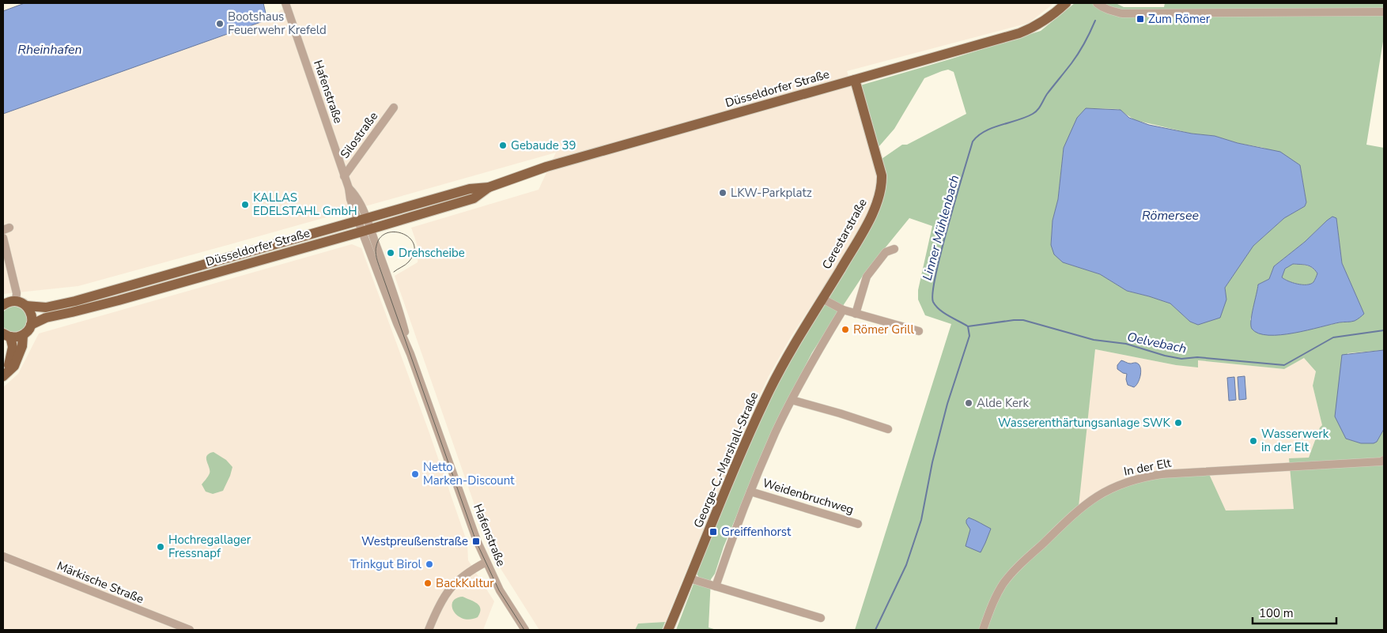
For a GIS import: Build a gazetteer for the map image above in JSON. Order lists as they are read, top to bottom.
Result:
{
  "streets": {
    "main road": ["Düsseldorfer Straße", "Cerestarstraße", "George-C.-Marshall-Straße"],
    "street": [
      "Hafenstraße",
      "Silostraße",
      "In der Elt",
      "Weidenbruchweg",
      "Märkische Straße"
    ]
  },
  "crossings": [
    ["Düsseldorfer Straße", "Hafenstraße"],
    ["Düsseldorfer Straße", "Cerestarstraße"],
    ["Hafenstraße", "Silostraße"],
    ["Cerestarstraße", "George-C.-Marshall-Straße"]
  ],
  "water": [
    "Rheinhafen",
    "Römersee",
    "Linner Mühlenbach",
    "Oelvebach"
  ],
  "places": {
    "transit": ["Zum Römer", "Greiffenhorst", "Westpreußenstraße"],
    "other": [
      "Bootshaus Feuerwehr Krefeld",
      "Gebaude 39",
      "LKW-Parkplatz",
      "KALLAS EDELSTAHL GmbH",
      "Drehscheibe",
      "Römer Grill",
      "Alde Kerk",
      "Wasserenthärtungsanlage SWK",
      "Wasserwerk in der Elt",
      "Netto Marken-Discount",
      "Hochregallager Fressnapf",
      "Trinkgut Birol",
      "BackKultur"
    ]
  },
  "scale_bar": "100 m"
}
